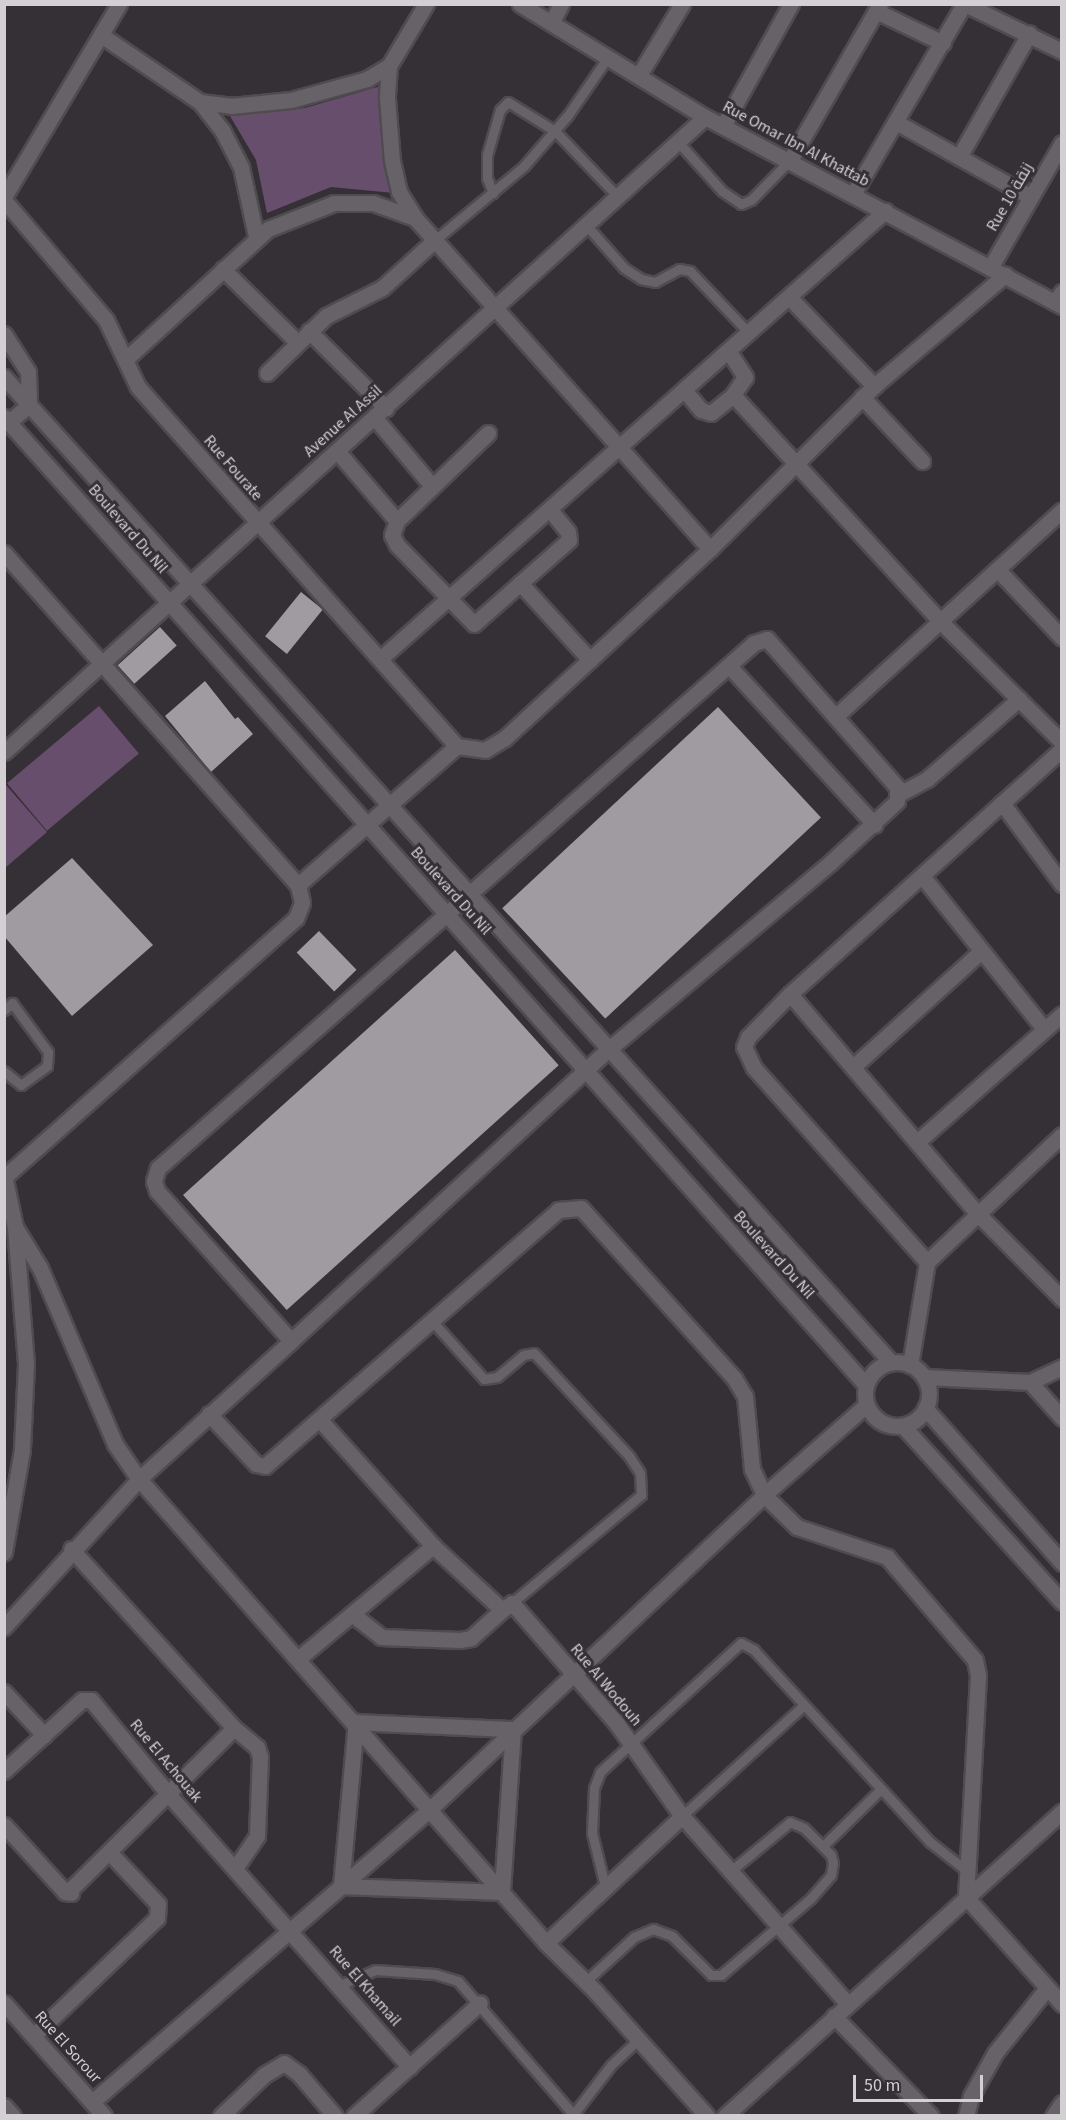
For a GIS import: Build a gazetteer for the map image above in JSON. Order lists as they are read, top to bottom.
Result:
{
  "streets": {
    "street": [
      "Rue Omar Ibn Al Khattab",
      "Rue 10 زنقة",
      "Avenue Al Assil",
      "Rue Fourate",
      "Boulevard Du Nil",
      "Rue Al Wodouh",
      "Rue El Achouak",
      "Rue El Khamail",
      "Rue El Sorour"
    ]
  },
  "crossings": [
    ["Rue Omar Ibn Al Khattab", "Rue 10 زنقة"],
    ["Rue Omar Ibn Al Khattab", "Avenue Al Assil"],
    ["Avenue Al Assil", "Rue Fourate"],
    ["Avenue Al Assil", "Boulevard Du Nil"],
    ["Rue El Achouak", "Rue El Khamail"]
  ],
  "scale_bar": "50 m"
}
